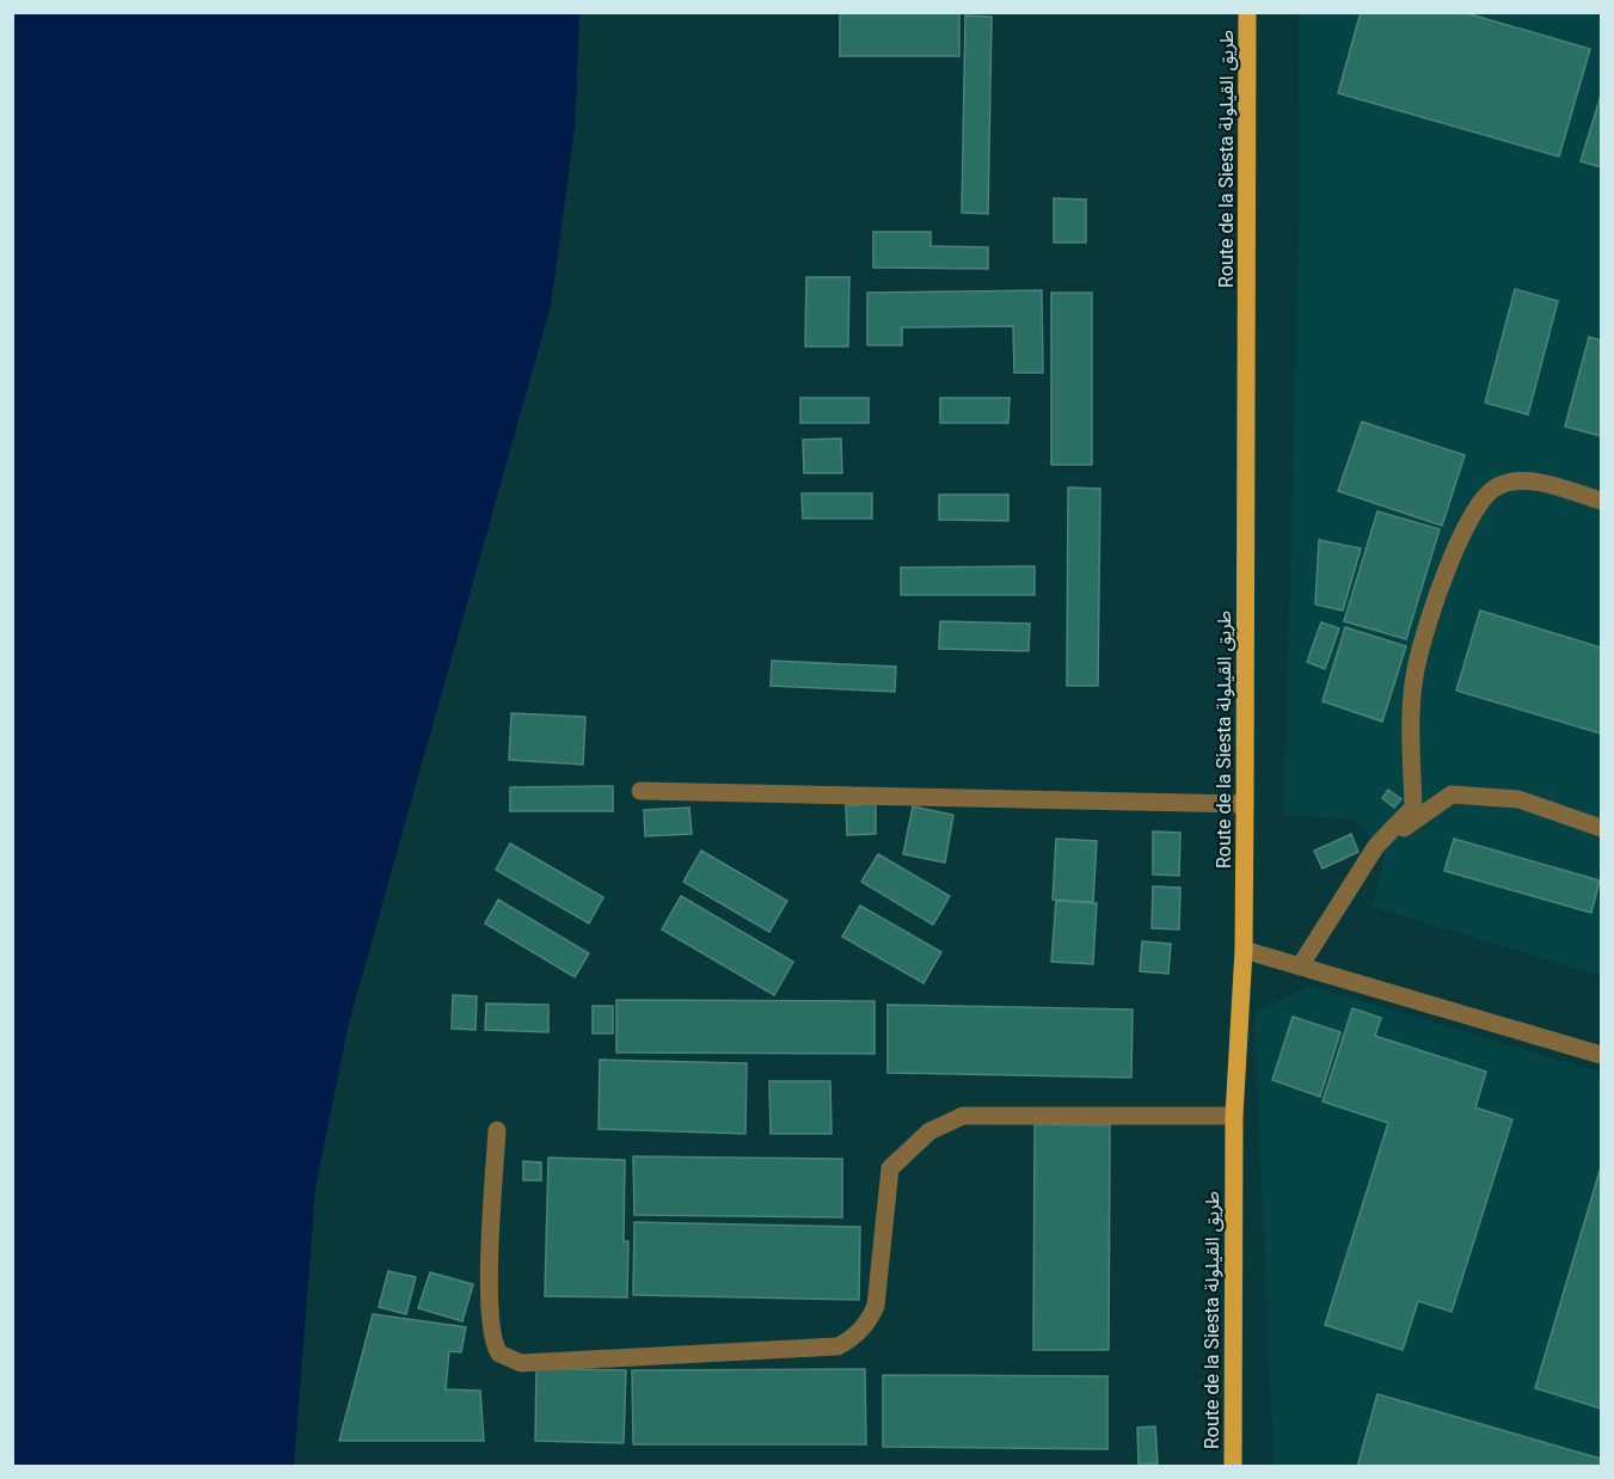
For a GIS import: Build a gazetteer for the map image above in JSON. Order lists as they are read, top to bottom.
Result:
{
  "streets": {
    "main road": ["Route de la Siesta طريق القيلولة"]
  }
}
